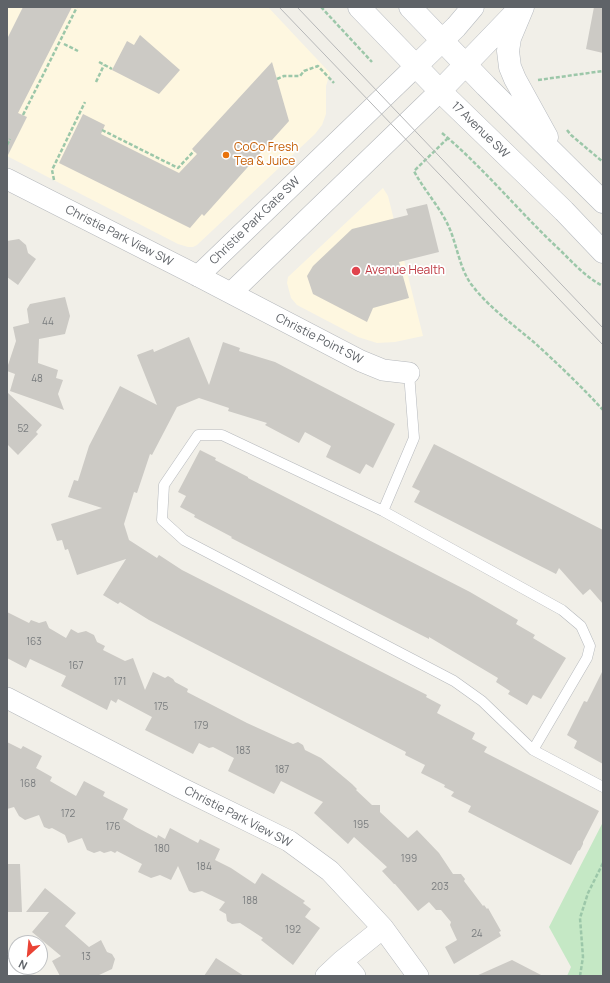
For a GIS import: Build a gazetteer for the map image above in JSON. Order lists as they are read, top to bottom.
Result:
{
  "streets": {
    "main road": ["17 Avenue SW"],
    "street": ["Christie Park Gate SW", "Christie Park View SW", "Christie Point SW"]
  },
  "crossings": [
    ["17 Avenue SW", "Christie Park Gate SW"],
    ["Christie Park Gate SW", "Christie Park View SW"],
    ["Christie Park View SW", "Christie Point SW"]
  ],
  "places": ["CoCo Fresh Tea & Juice", "Avenue Health"],
  "house_numbers": [
    "44",
    "48",
    "52",
    "163",
    "167",
    "171",
    "175",
    "179",
    "183",
    "187",
    "168",
    "172",
    "195",
    "176",
    "180",
    "199",
    "184",
    "203",
    "188",
    "192",
    "24",
    "13"
  ],
  "north": "bottom left"
}
